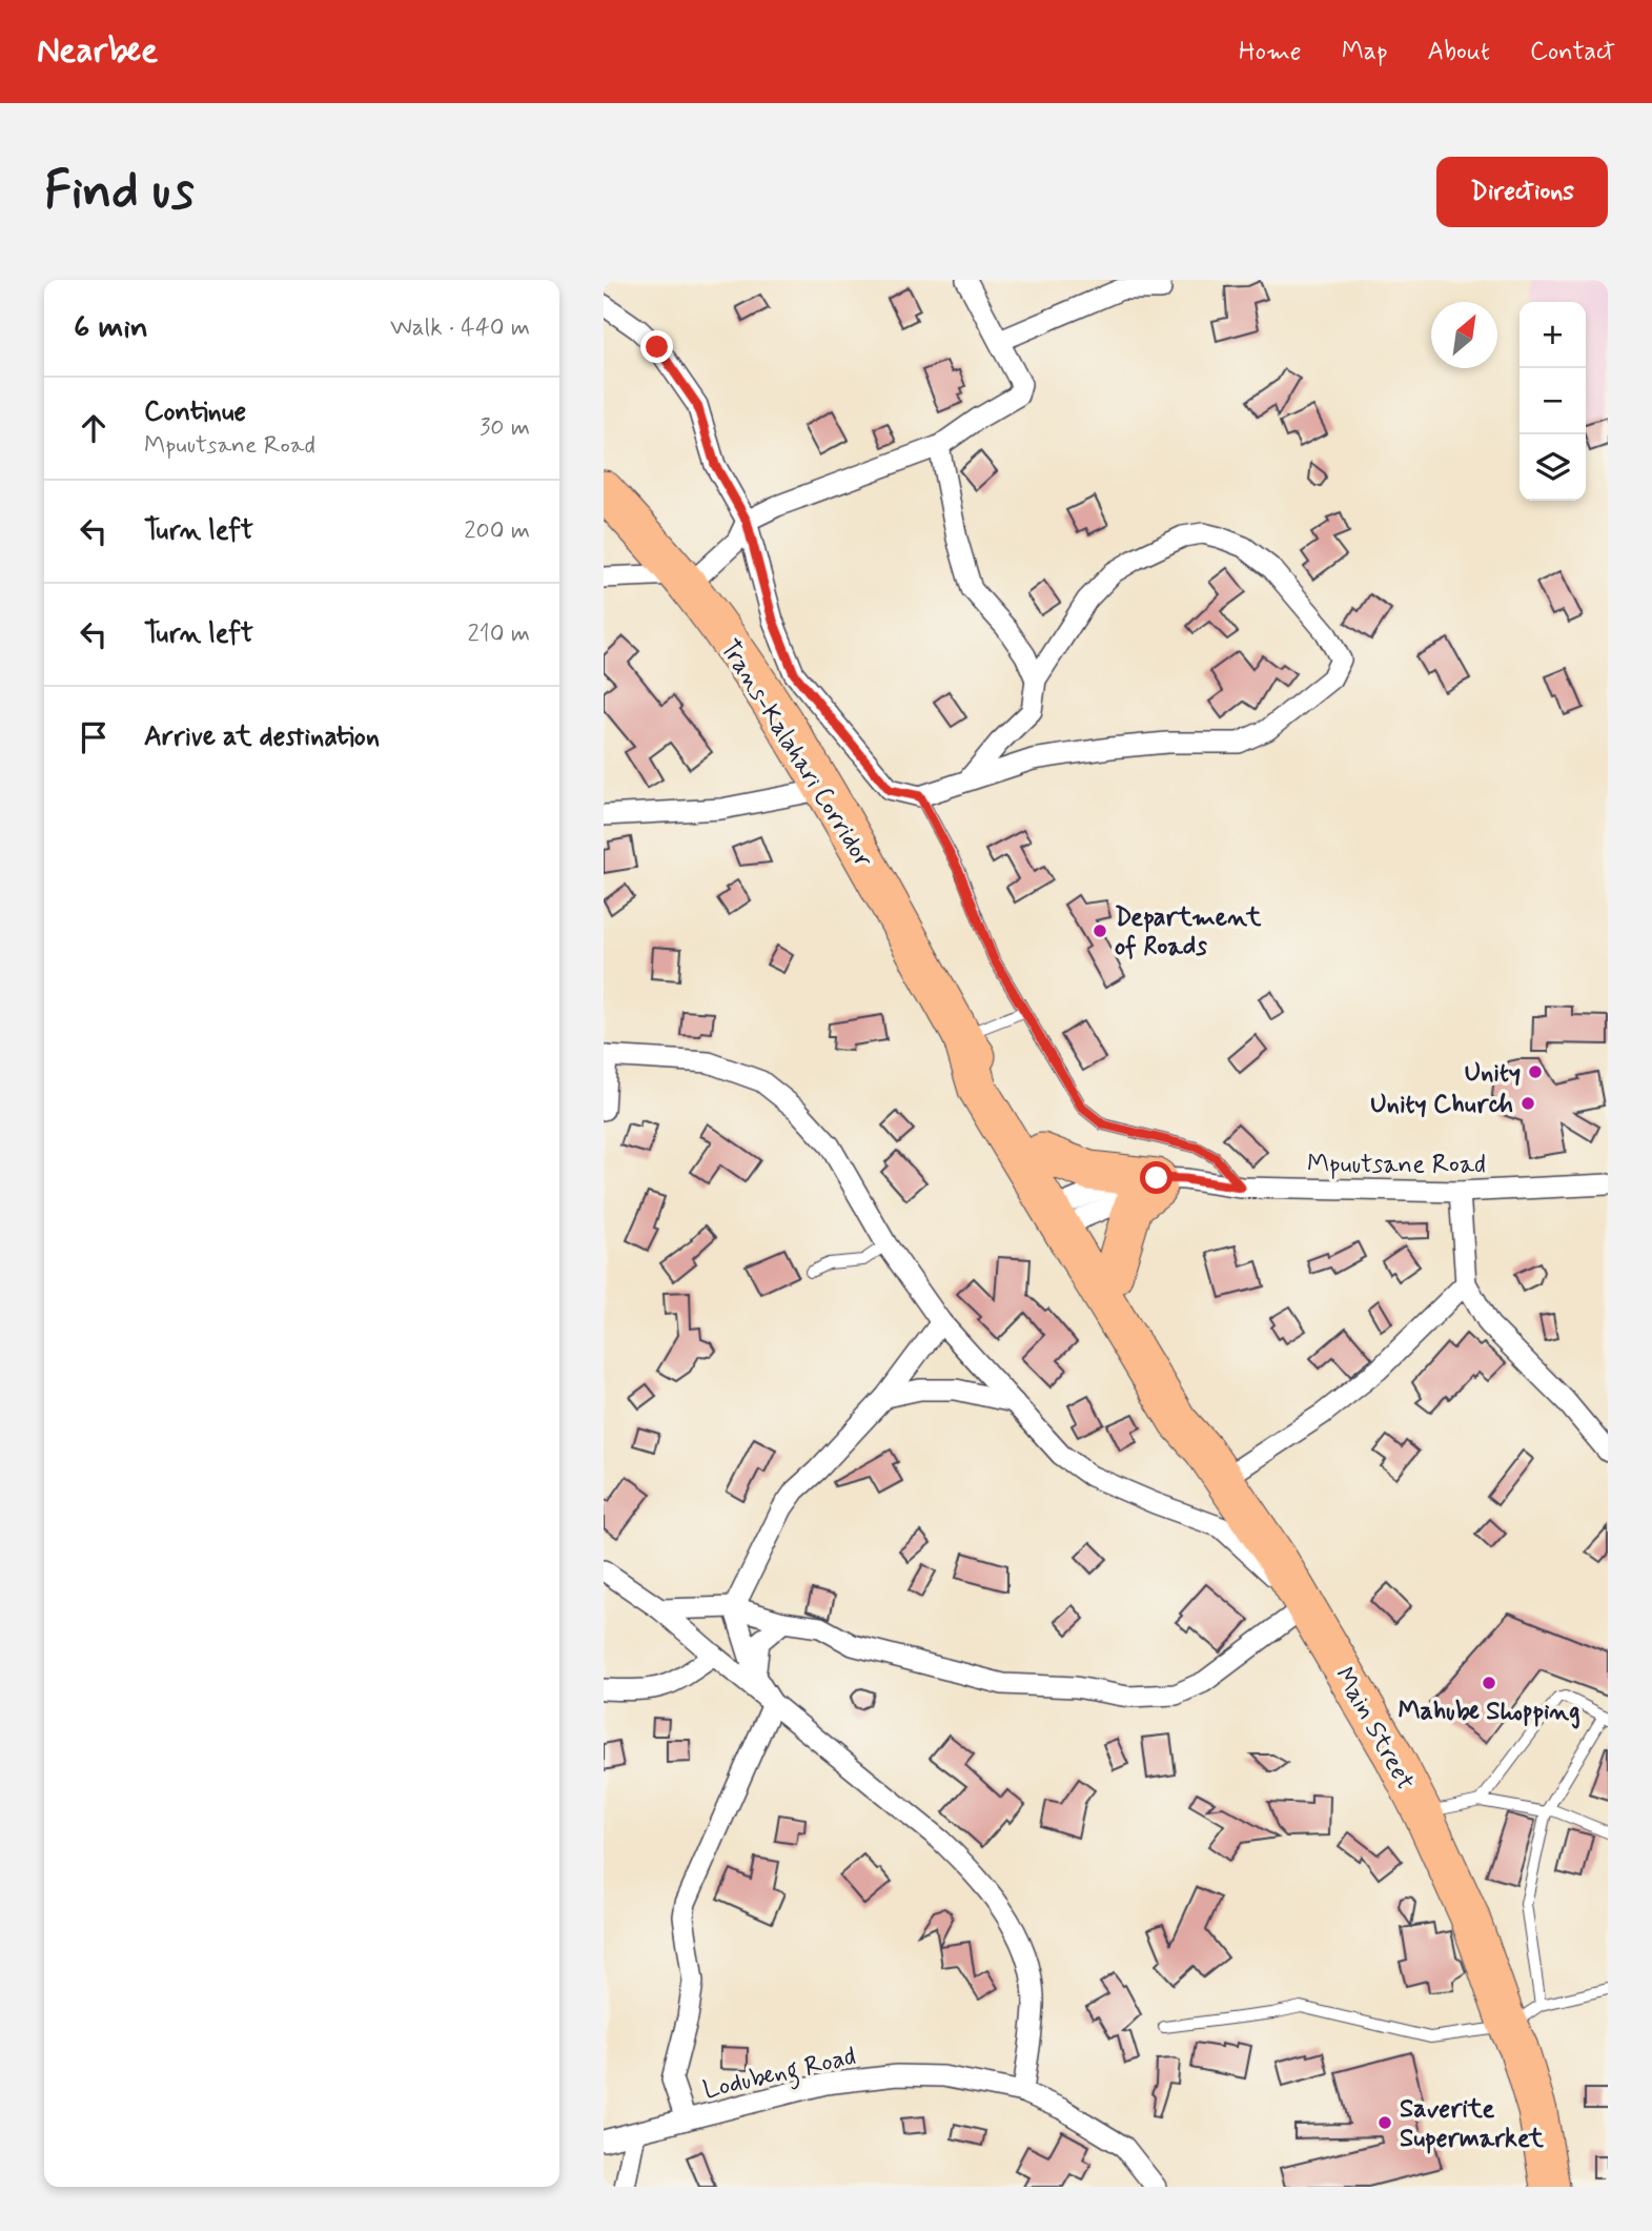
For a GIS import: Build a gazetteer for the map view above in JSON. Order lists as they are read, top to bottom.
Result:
{
  "streets": {
    "highway": ["Trans-Kalahari Corridor", "Main Street"],
    "street": ["Mpuutsane Road", "Lodubeng Road"]
  },
  "crossings": [
    ["Trans-Kalahari Corridor", "Mpuutsane Road"],
    ["Trans-Kalahari Corridor", "Main Street"],
    ["Mpuutsane Road", "Main Street"]
  ],
  "places": [
    "Department of Roads",
    "Unity",
    "Unity Church",
    "Mahube Shopping",
    "Saverite Supermarket"
  ],
  "north": "top right",
  "page": {
    "header": "Nearbee",
    "nav": [
      "Home",
      "Map",
      "About",
      "Contact"
    ],
    "buttons": "Directions",
    "title": "Find us",
    "heading": ["6 min", "Walk · 440 m"],
    "map_buttons": ["+", "−"],
    "list": [
      ["Continue", "Mpuutsane Road", "30 m"],
      ["Turn left", "200 m"],
      ["Turn left", "210 m"],
      "Arrive at destination"
    ]
  }
}
